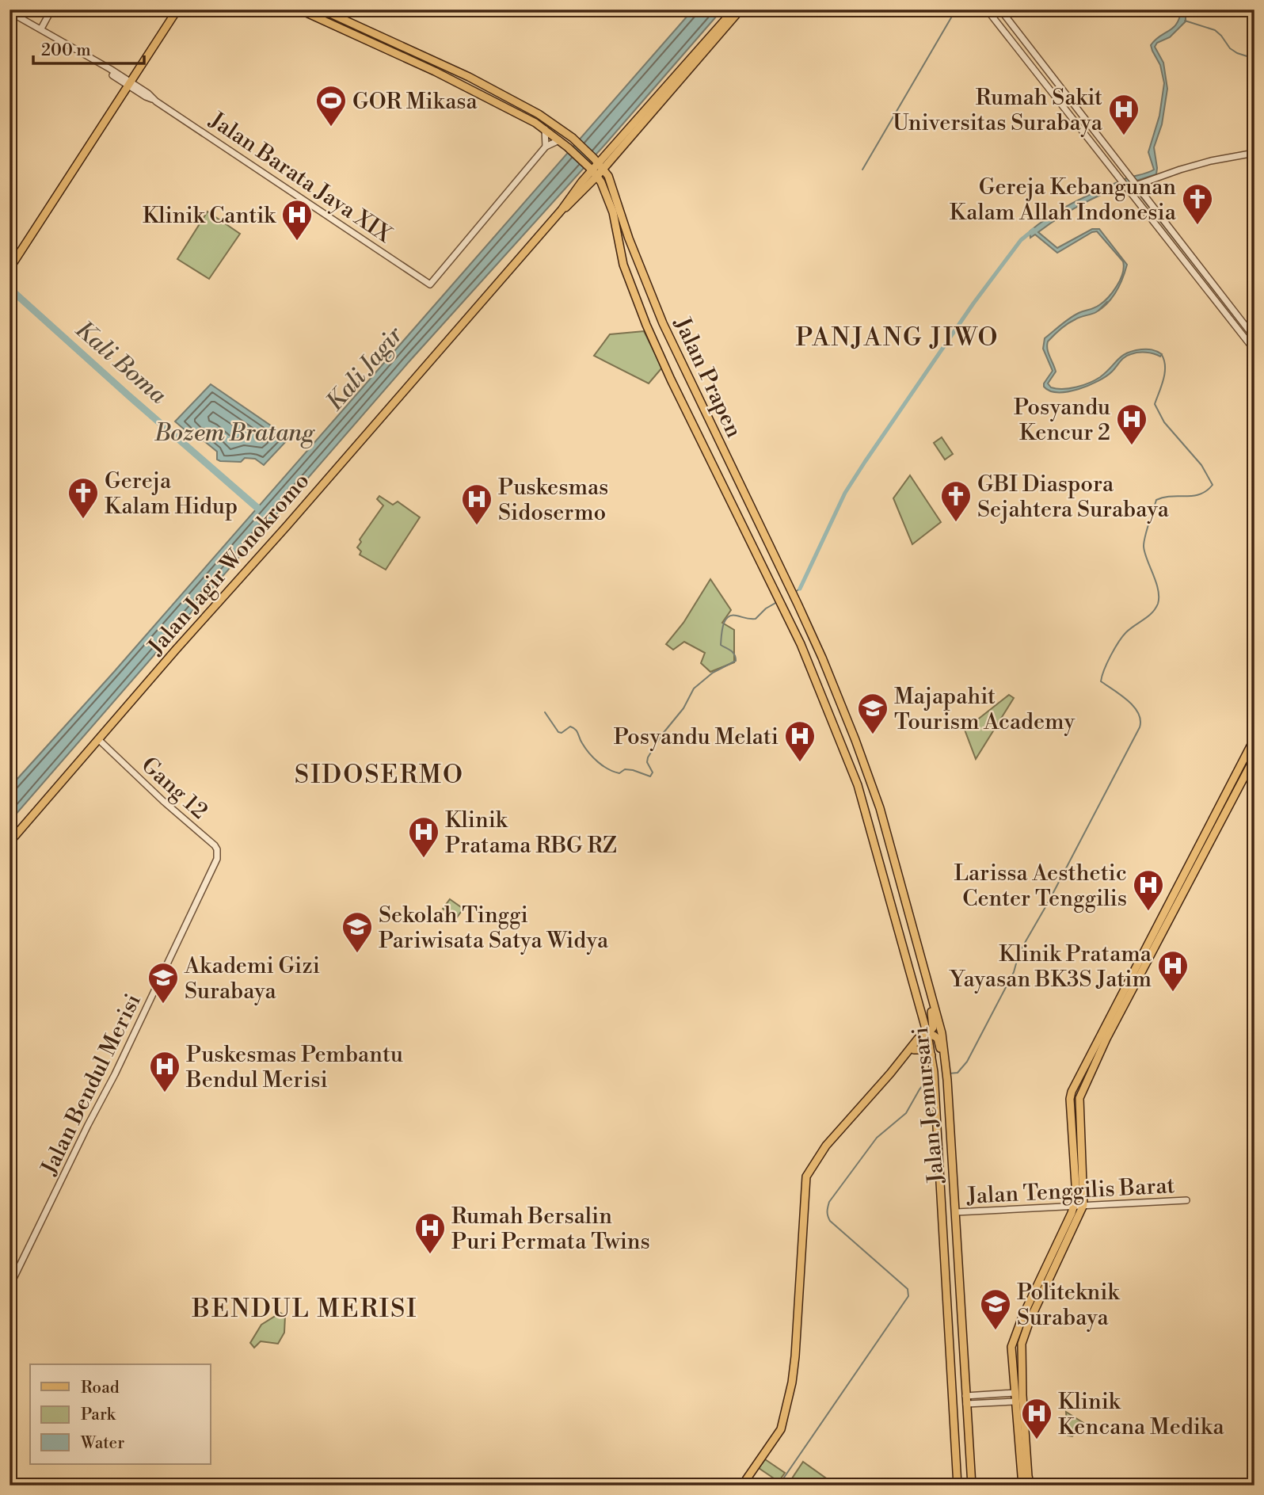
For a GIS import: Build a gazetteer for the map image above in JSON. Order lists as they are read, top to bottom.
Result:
{
  "streets": {
    "main road": ["Jalan Prapen", "Jalan Jagir Wonokromo", "Jalan Jemursari"],
    "street": [
      "Jalan Barata Jaya XIX",
      "Gang 12",
      "Jalan Bendul Merisi",
      "Jalan Tenggilis Barat"
    ]
  },
  "crossings": [
    ["Jalan Prapen", "Jalan Jagir Wonokromo"],
    ["Jalan Prapen", "Jalan Jemursari"],
    ["Jalan Jagir Wonokromo", "Gang 12"],
    ["Gang 12", "Jalan Bendul Merisi"],
    ["Jalan Jemursari", "Jalan Tenggilis Barat"]
  ],
  "districts": ["PANJANG JIWO", "SIDOSERMO", "BENDUL MERISI"],
  "water": ["Kali Boma", "Kali Jagir", "Bozem Bratang"],
  "places": {
    "sports": ["GOR Mikasa"],
    "hospital": [
      "Rumah Sakit Universitas Surabaya",
      "Klinik Cantik",
      "Posyandu Kencur 2",
      "Puskesmas Sidosermo",
      "Posyandu Melati",
      "Klinik Pratama RBG RZ",
      "Larissa Aesthetic Center Tenggilis",
      "Klinik Pratama Yayasan BK3S Jatim",
      "Puskesmas Pembantu Bendul Merisi",
      "Rumah Bersalin Puri Permata Twins",
      "Klinik Kencana Medika"
    ],
    "church": ["Gereja Kebangunan Kalam Allah Indonesia", "Gereja Kalam Hidup", "GBI Diaspora Sejahtera Surabaya"],
    "school or university": [
      "Majapahit Tourism Academy",
      "Sekolah Tinggi Pariwisata Satya Widya",
      "Akademi Gizi Surabaya",
      "Politeknik Surabaya"
    ]
  },
  "legend": ["Road", "Park", "Water"],
  "scale_bar": "200 m"
}
